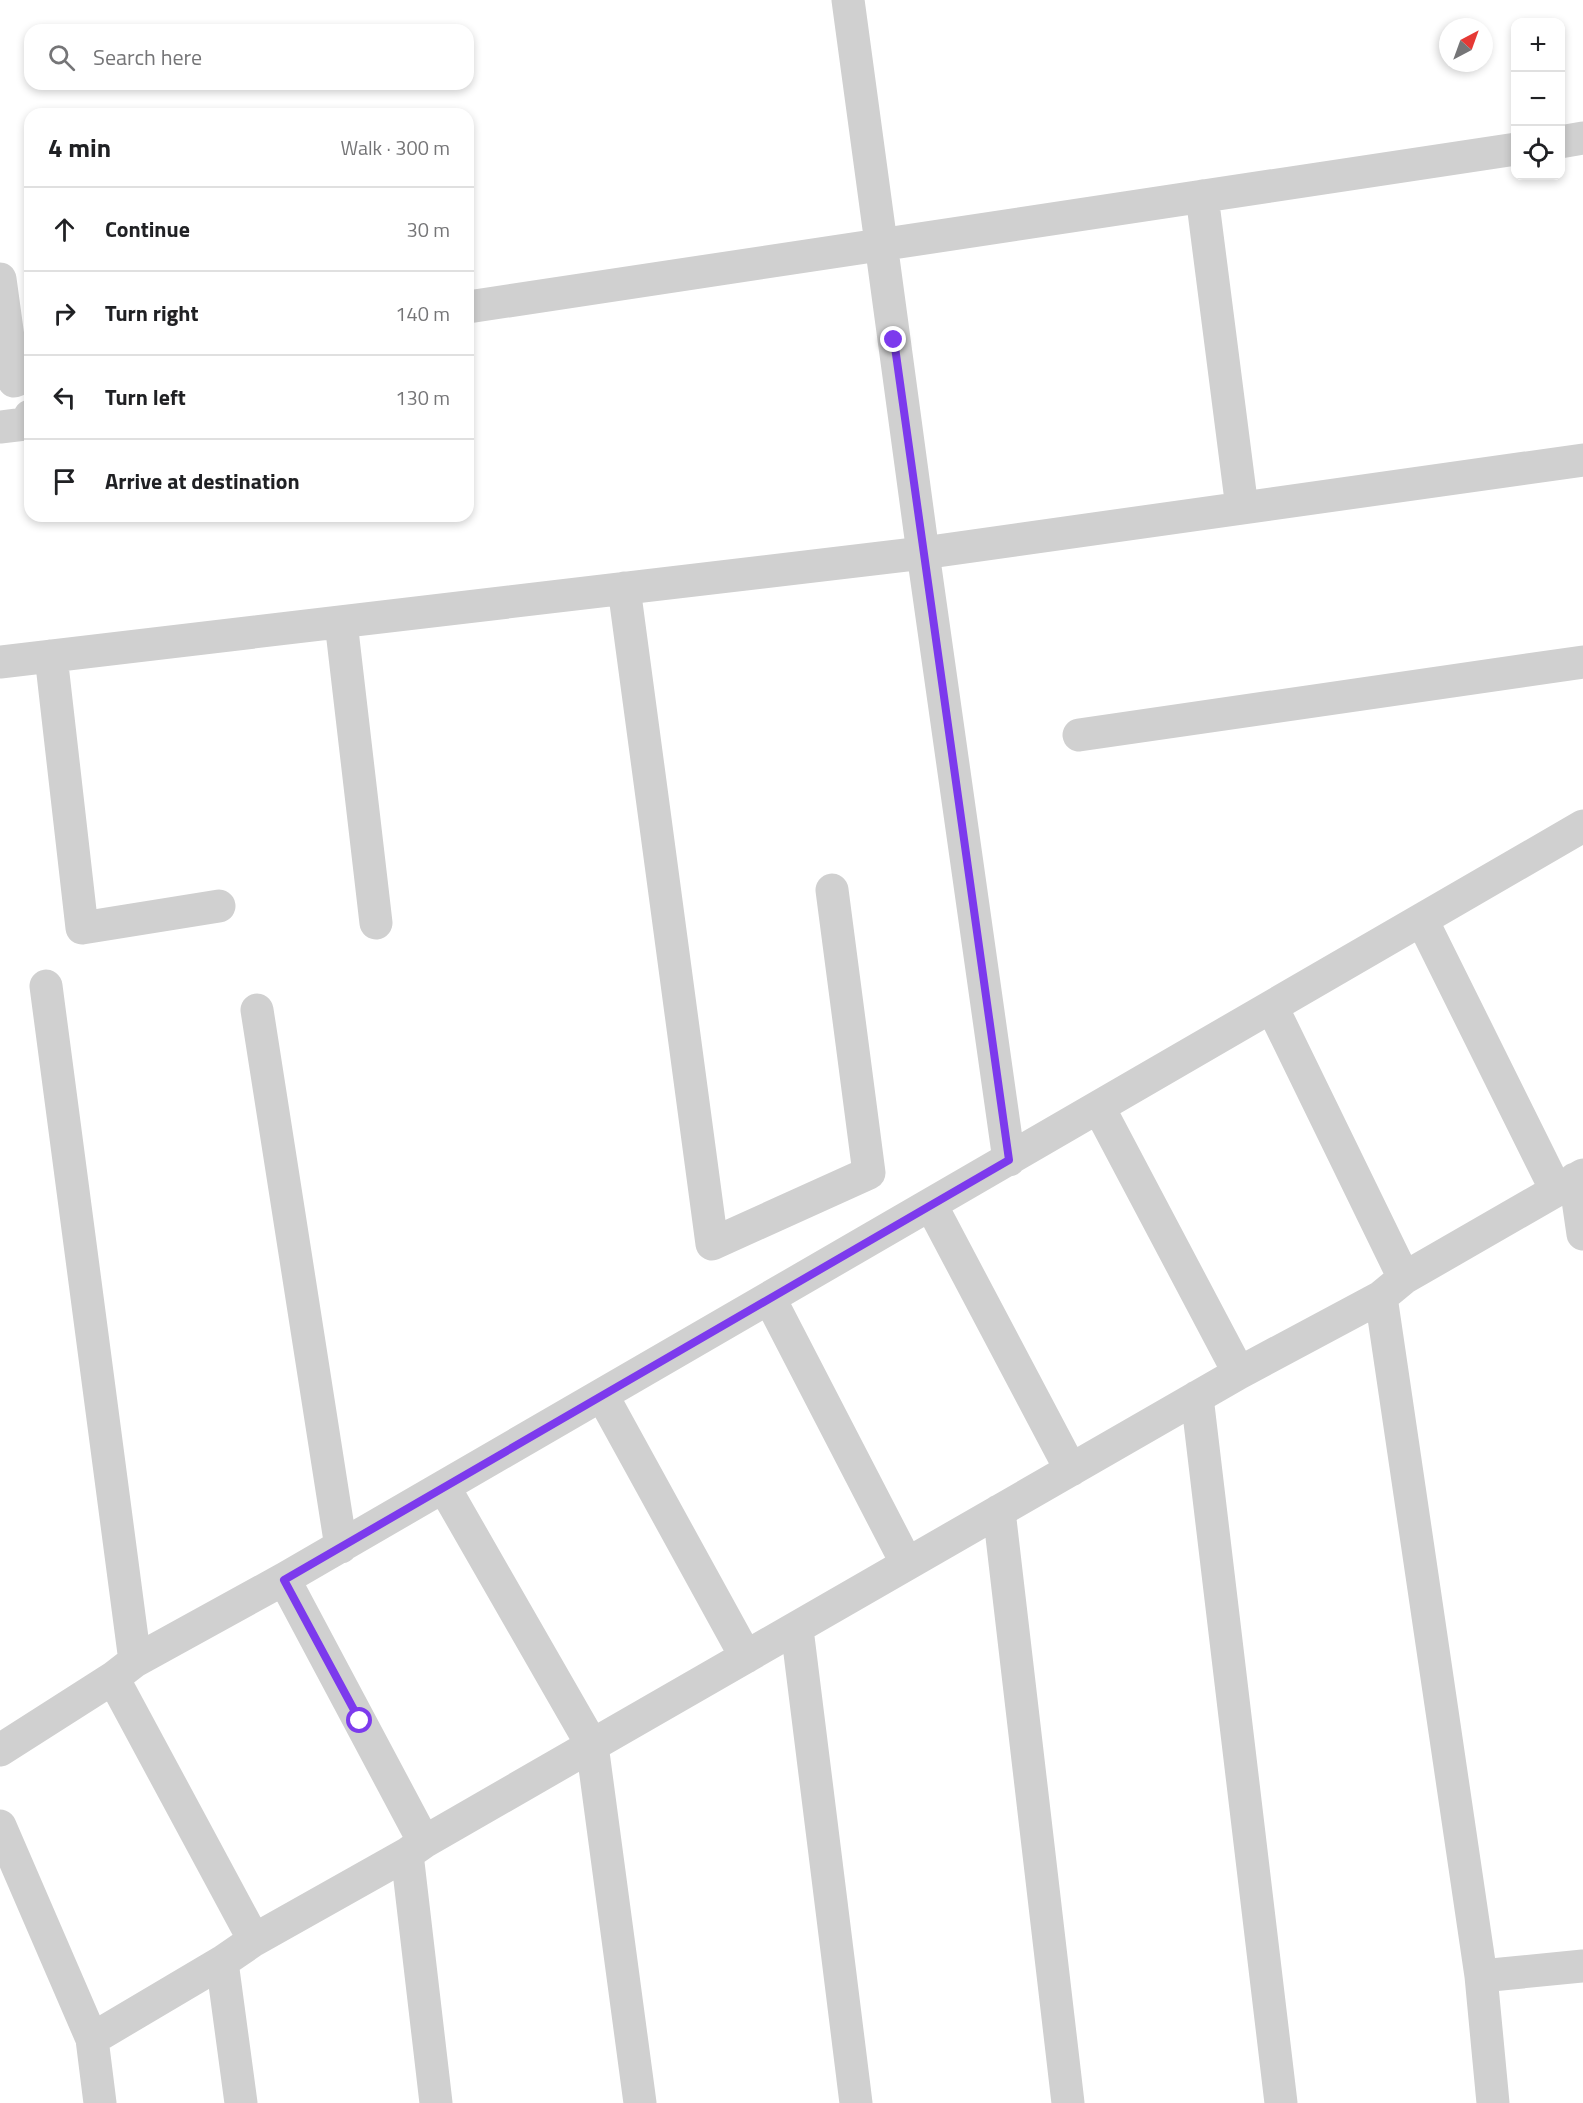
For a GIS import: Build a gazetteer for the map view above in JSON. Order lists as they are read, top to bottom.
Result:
{
  "north": "top right",
  "page": {
    "map_buttons": ["+", "−"],
    "search": "Search here",
    "heading": ["4 min", "Walk · 300 m"],
    "list": [
      ["Continue", "30 m"],
      ["Turn right", "140 m"],
      ["Turn left", "130 m"],
      "Arrive at destination"
    ]
  }
}
